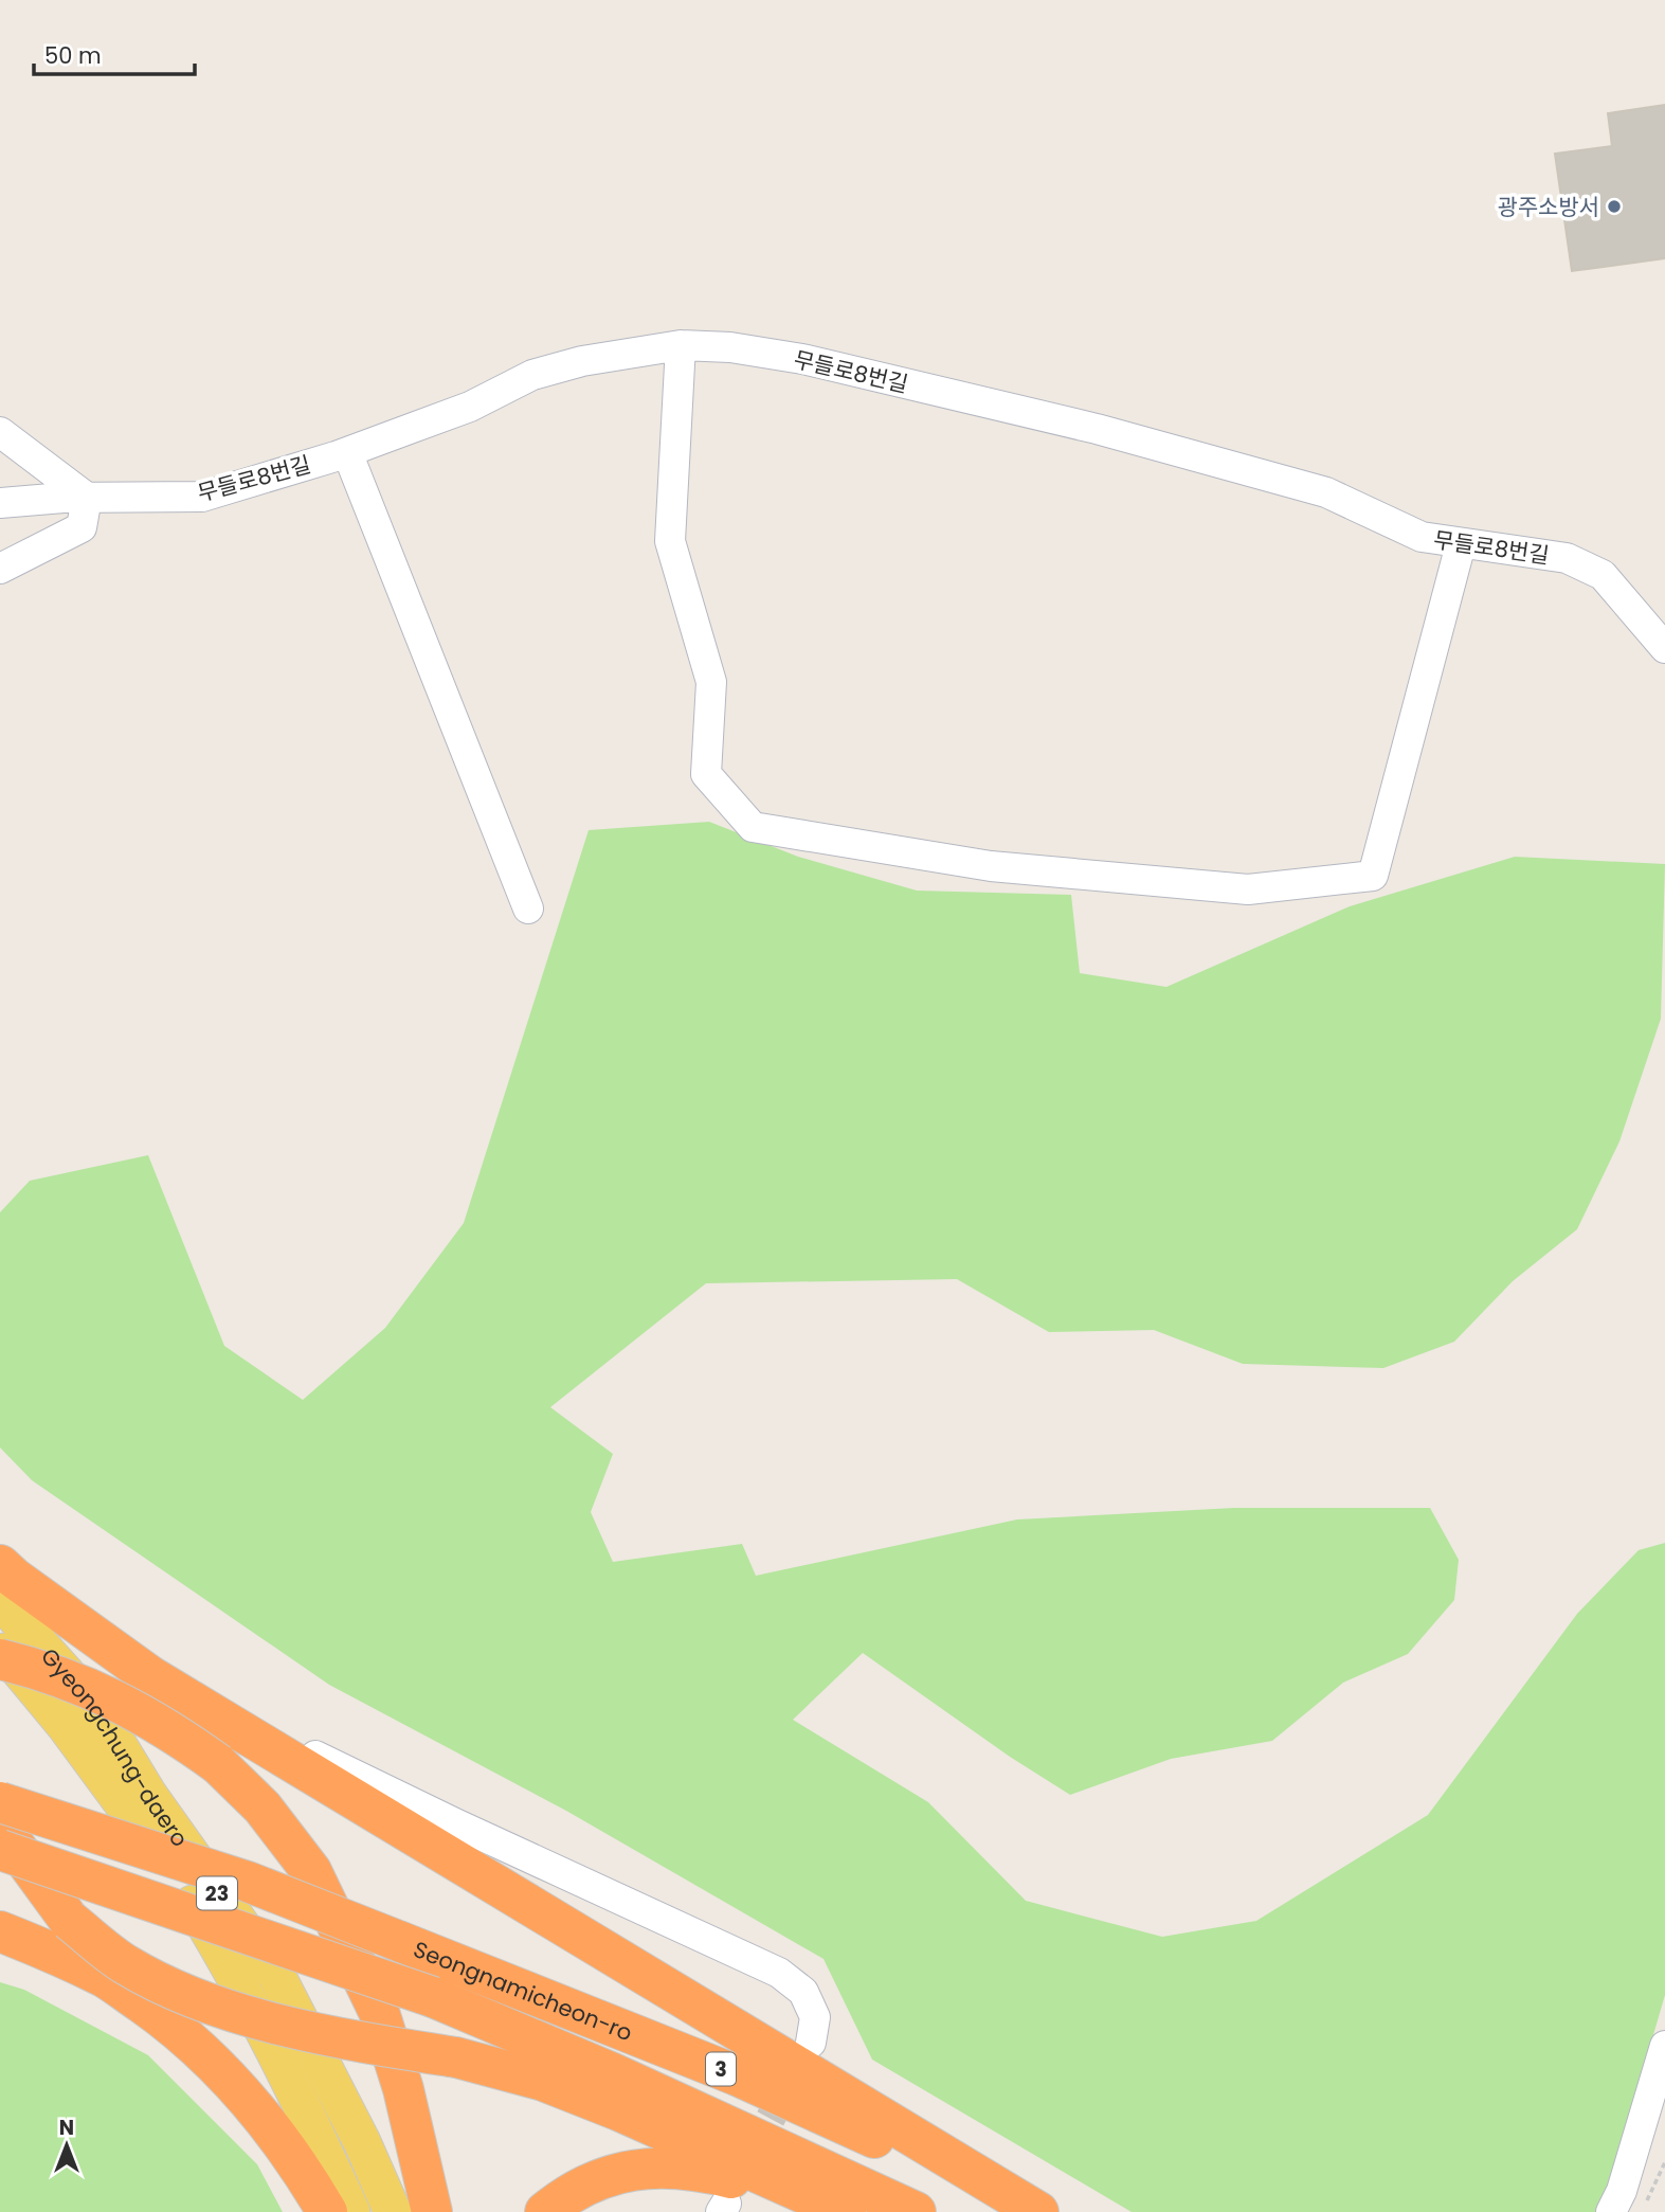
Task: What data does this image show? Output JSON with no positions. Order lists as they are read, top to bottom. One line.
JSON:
{"streets":{"highway":["Seongnamicheon-ro","3"],"main road":["Gyeongchung-daero","23"],"street":["무들로8번길"]},"places":["광주소방서"],"scale_bar":"50 m","north":"top"}
